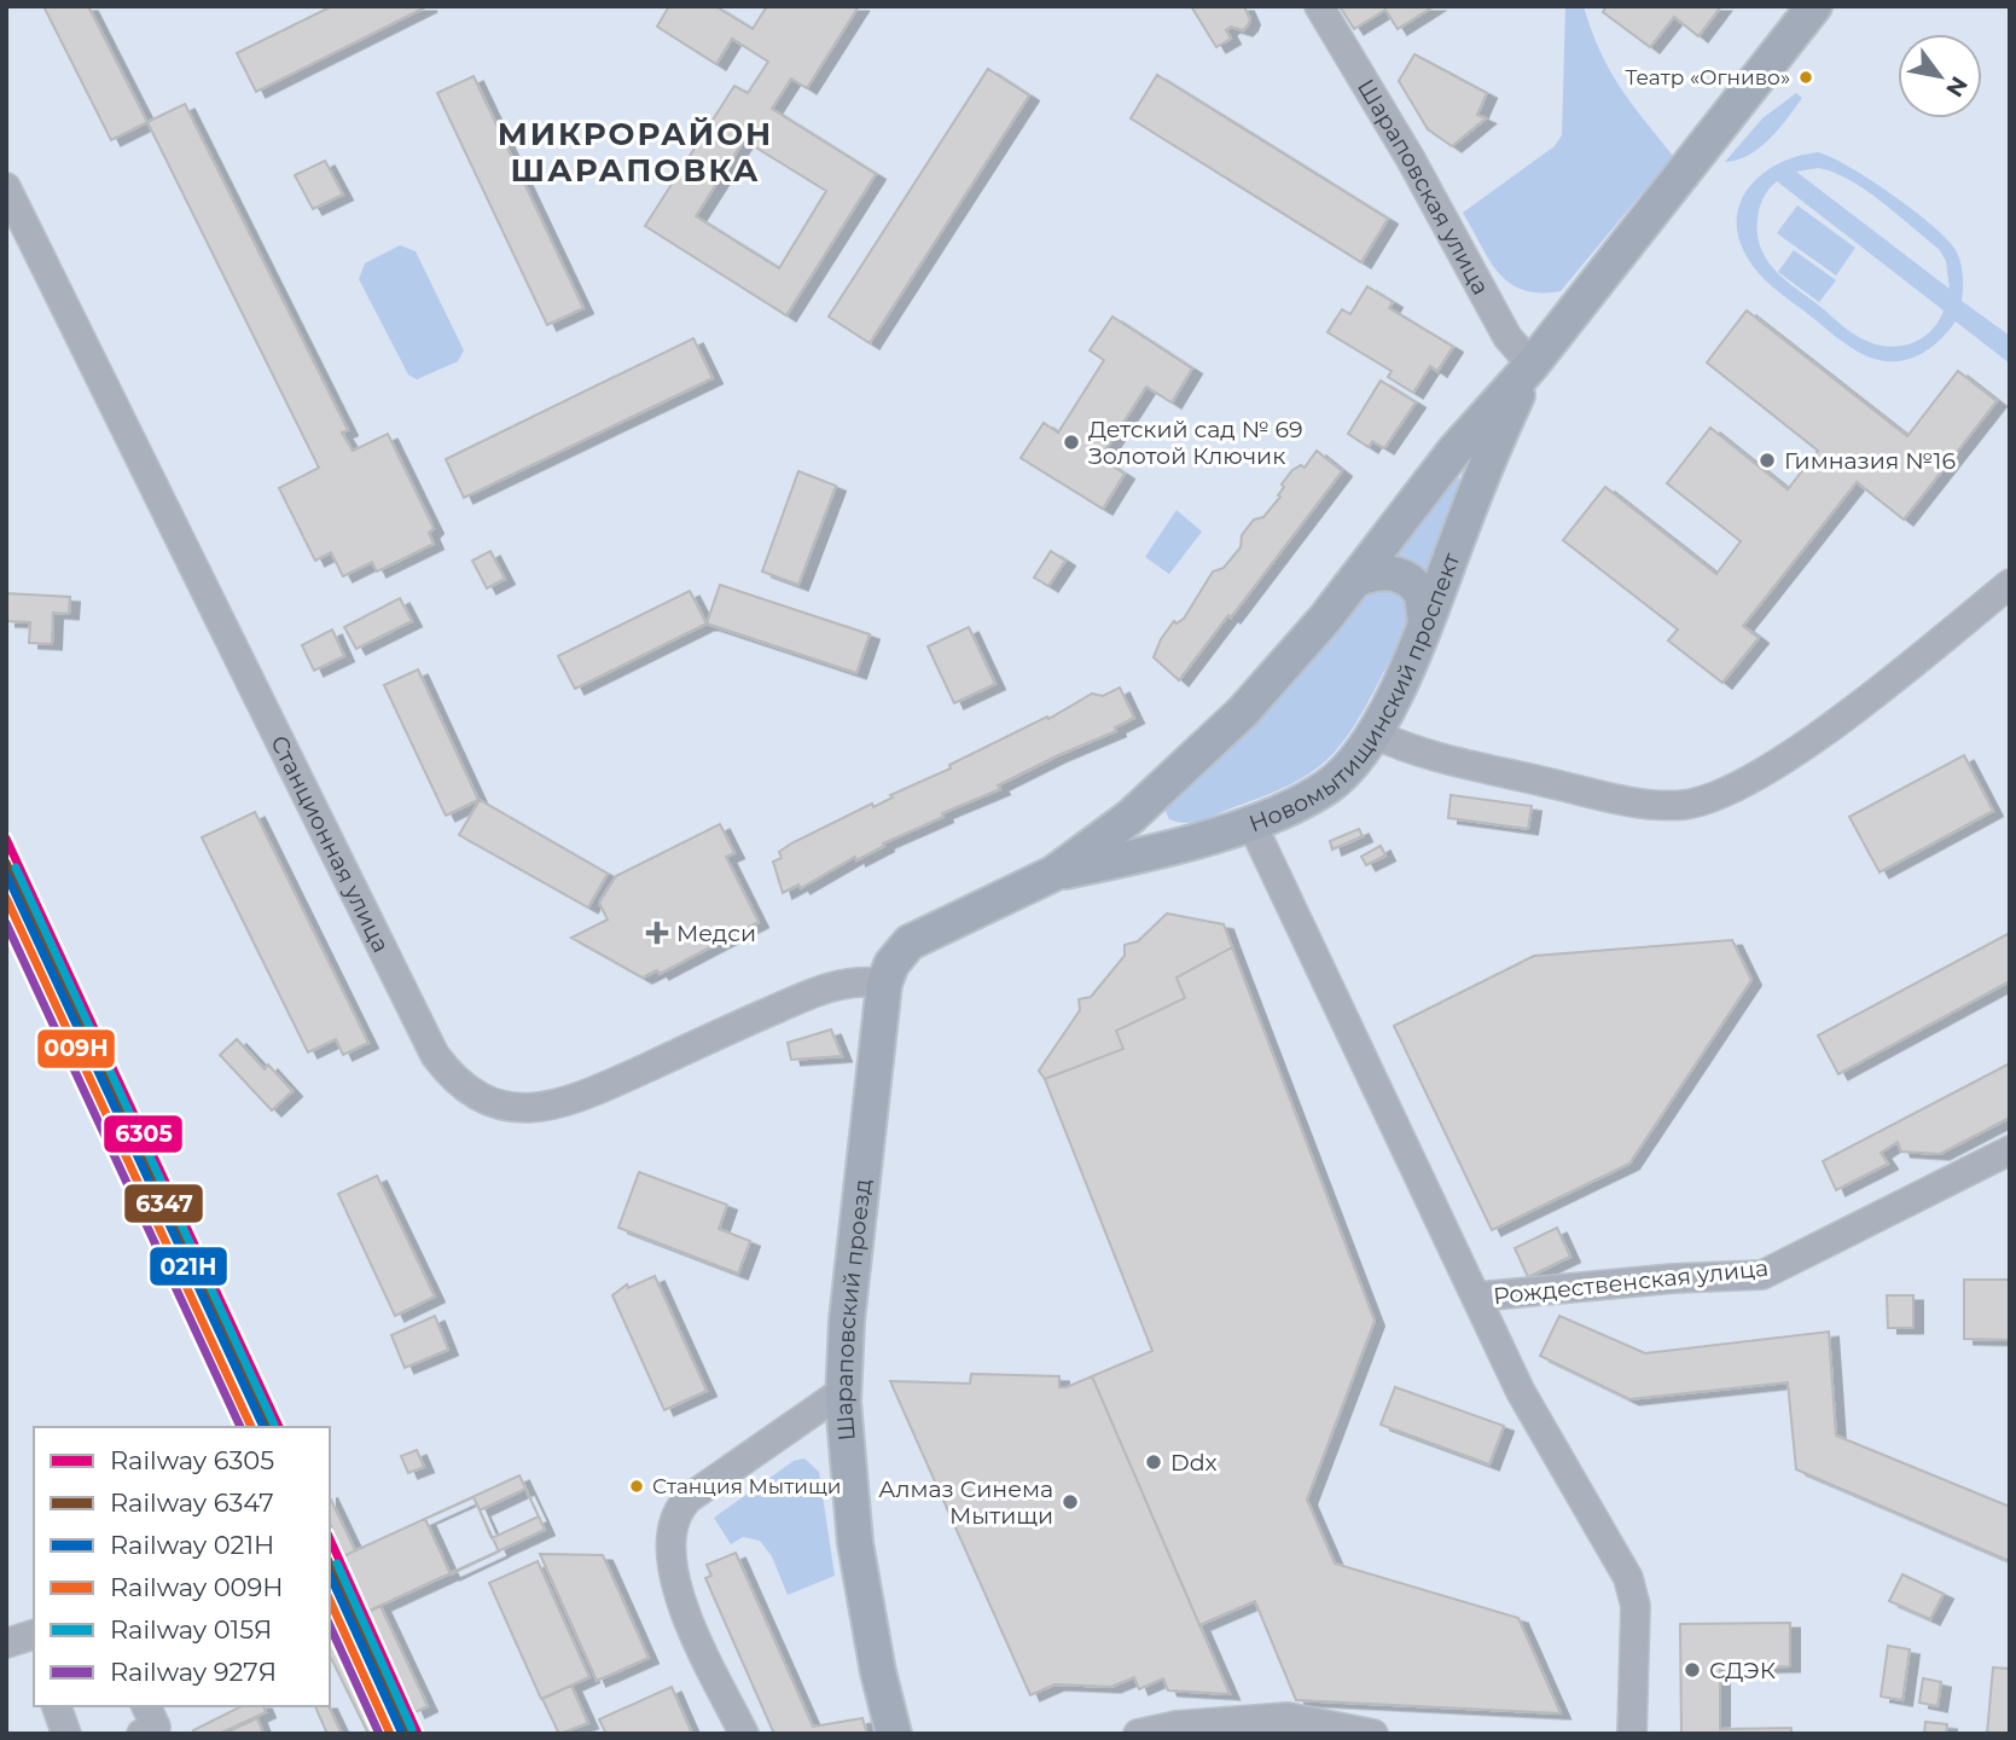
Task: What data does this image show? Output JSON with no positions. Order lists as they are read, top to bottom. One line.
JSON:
{"streets":{"main road":["Новомытищинский проспект","Шараповский проезд"],"street":["Шараповская улица","Станционная улица","Рождественская улица"]},"crossings":[["Шараповская улица","Новомытищинский проспект"],["Новомытищинский проспект","Станционная улица"],["Новомытищинский проспект","Шараповский проезд"],["Станционная улица","Шараповский проезд"]],"districts":["МИКРОРАЙОН ШАРАПОВКА"],"places":{"other":["Театр «Огниво»","Детский сад № 69 Золотой Ключик","Гимназия №16","Ddx","Станция Мытищи","Алмаз Синема Мытищи","СДЭК"],"health":["Медси"]},"lines":["rail line 6305","rail line 6347","rail line 015Я","rail line 021Н","rail line 009Н","rail line 927Я"],"legend":["Railway 6305","Railway 6347","Railway 021Н","Railway 009Н","Railway 015Я","Railway 927Я"],"north":"bottom right"}
